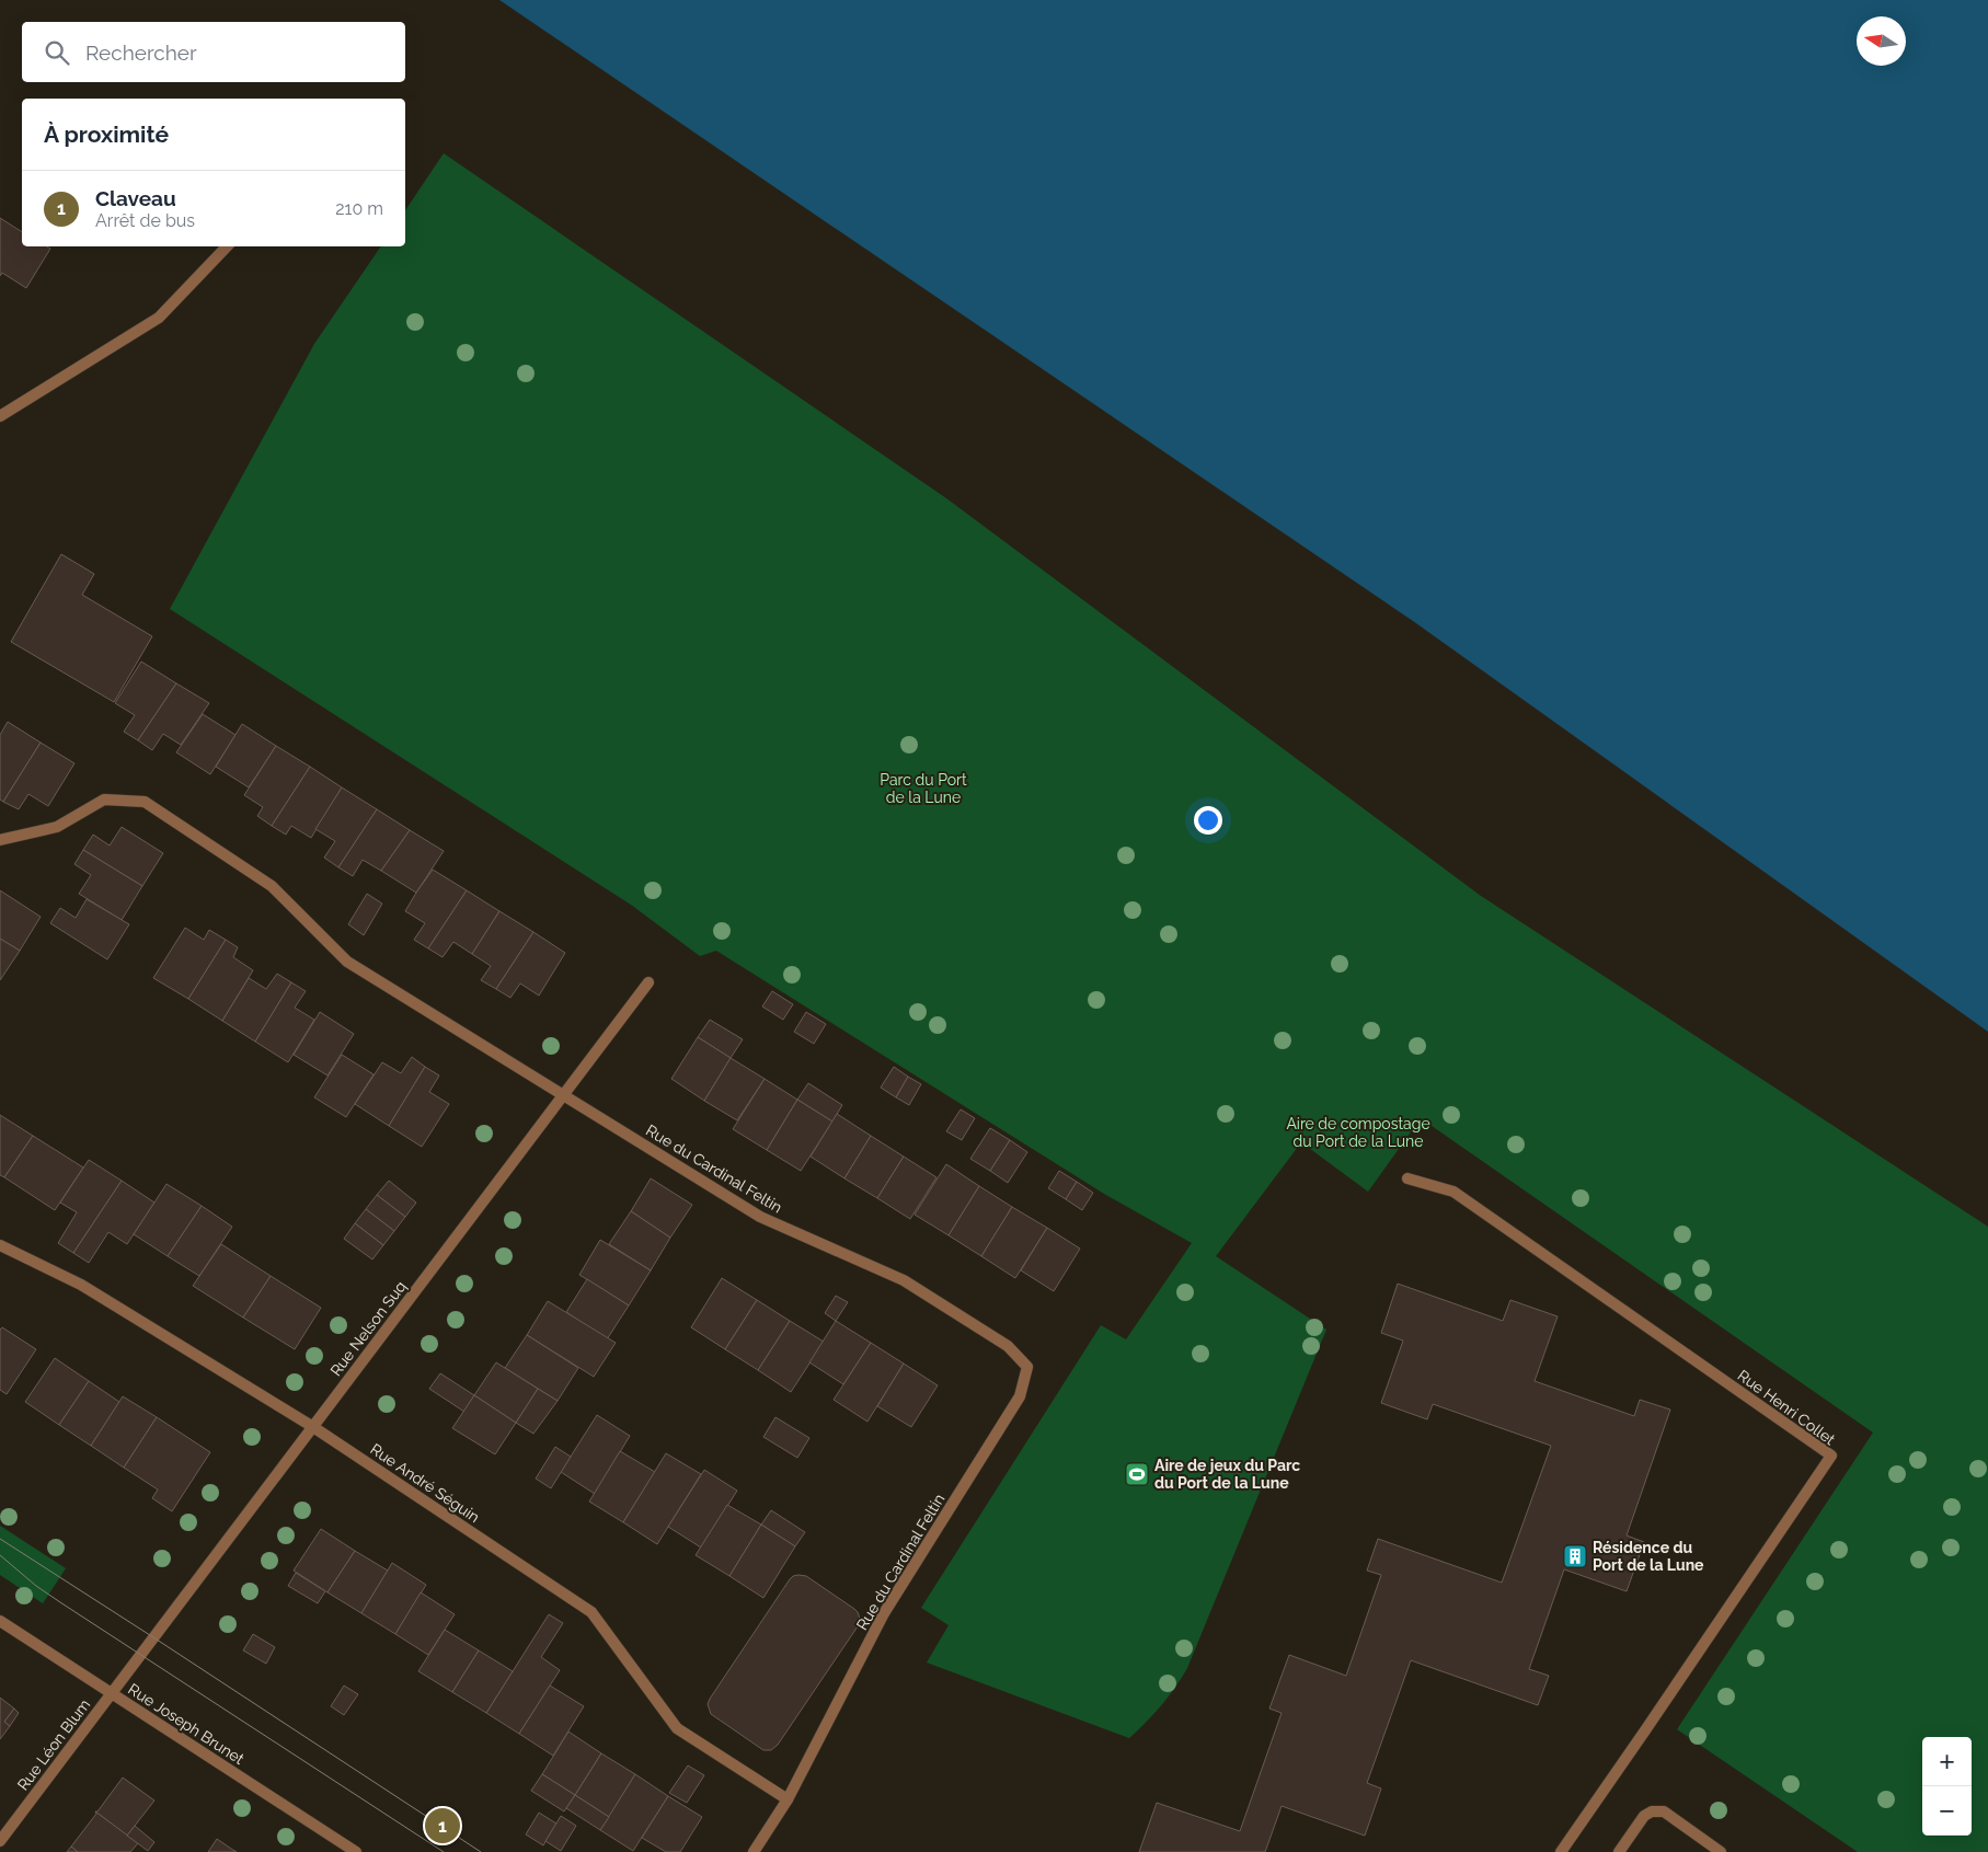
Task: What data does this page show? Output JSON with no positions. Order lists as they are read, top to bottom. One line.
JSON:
{"streets":{"street":["Rue du Cardinal Feltin","Rue Nelson Suq","Rue Henri Collet","Rue André Séguin","Rue Joseph Brunet","Rue Léon Blum"]},"crossings":[["Rue du Cardinal Feltin","Rue Nelson Suq"],["Rue du Cardinal Feltin","Rue André Séguin"],["Rue Nelson Suq","Rue André Séguin"],["Rue Nelson Suq","Rue Joseph Brunet"],["Rue Nelson Suq","Rue Léon Blum"],["Rue Joseph Brunet","Rue Léon Blum"]],"parks":["Parc du Port de la Lune","Aire de compostage du Port de la Lune"],"places":{"sports":["Aire de jeux du Parc du Port de la Lune"],"building":["Résidence du Port de la Lune"]},"north":"left","page":{"search":"Rechercher","heading":"À proximité","list":[{"mark":"1","name":"Claveau","note":"Arrêt de bus","value":"210 m"}],"map_buttons":["+","−"],"pins":"1"}}
